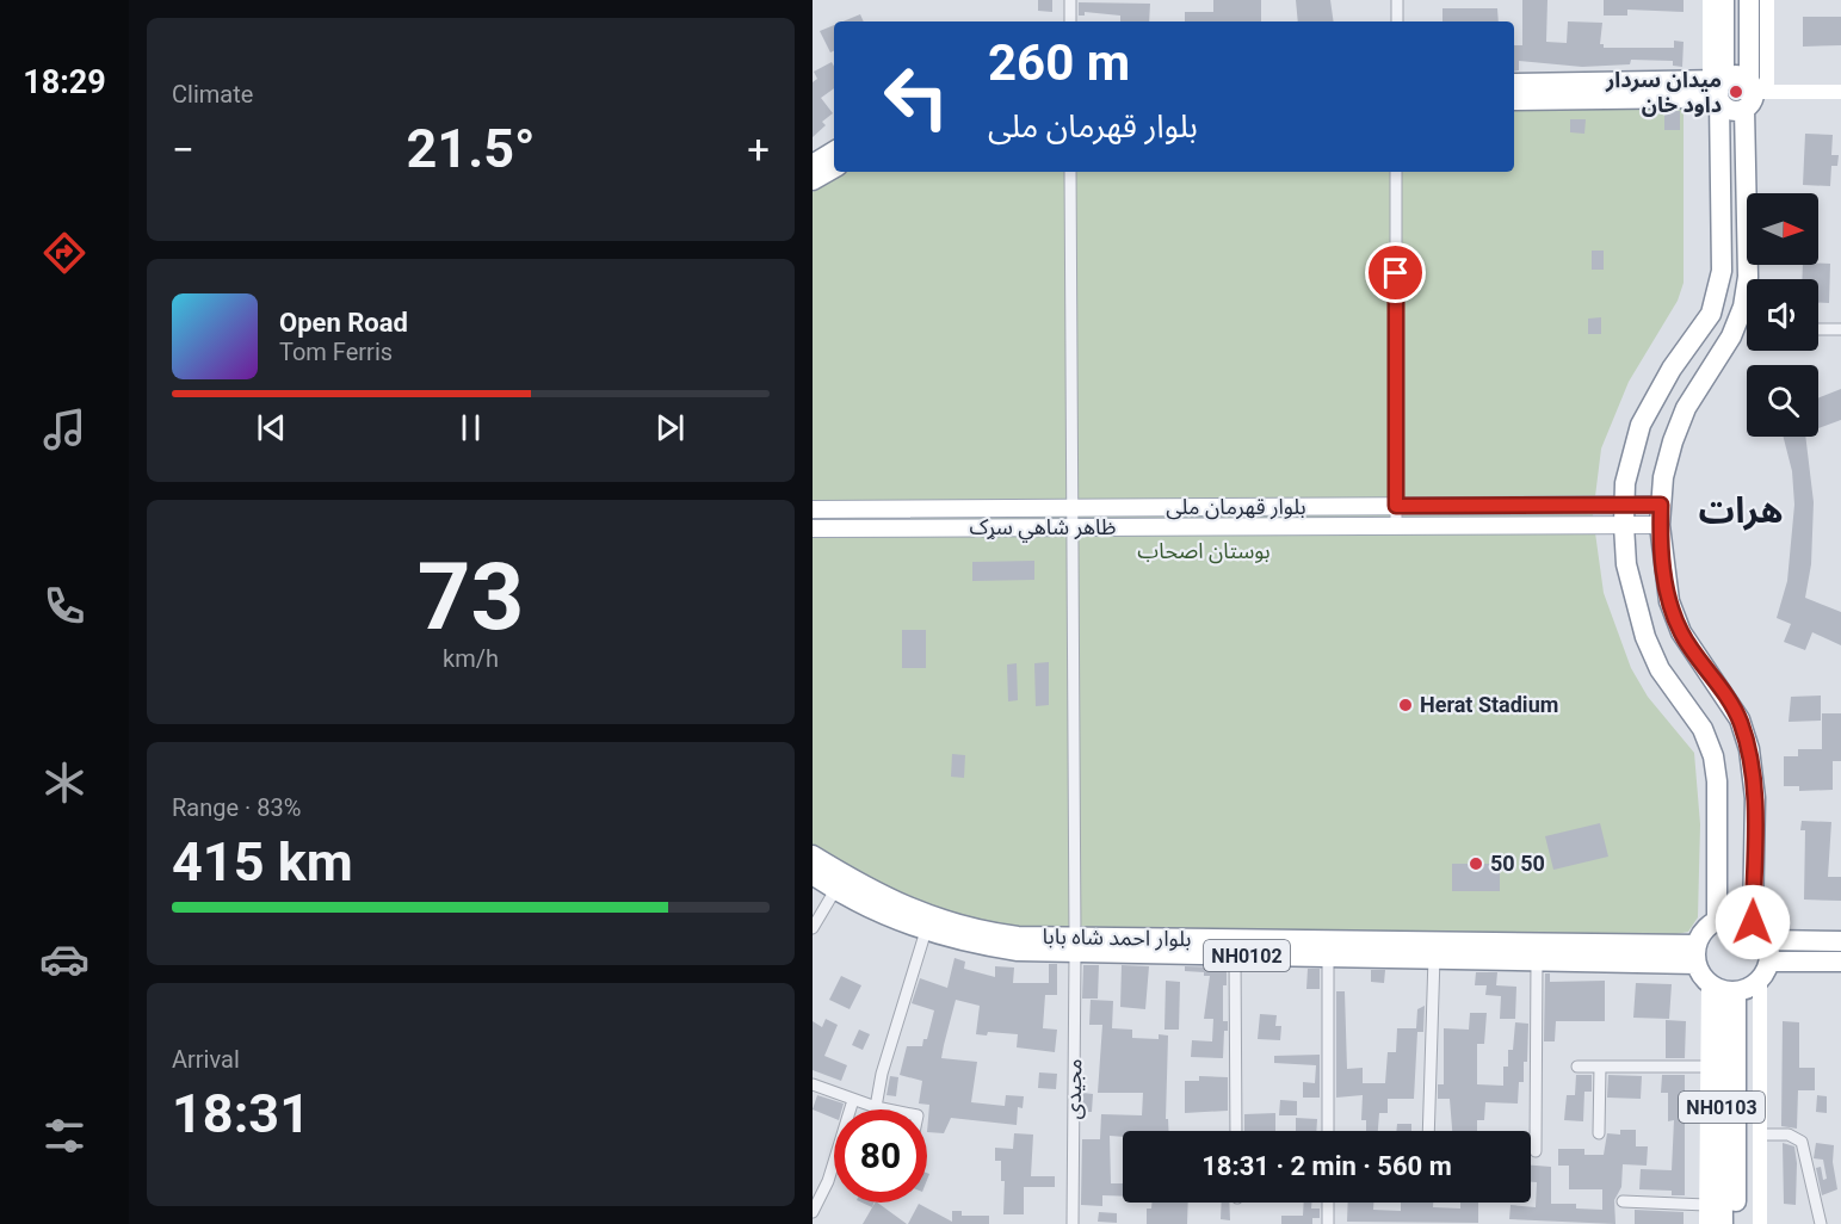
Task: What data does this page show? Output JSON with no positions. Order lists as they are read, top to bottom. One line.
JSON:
{"streets":{"highway":["بلوار احمد شاه بابا","NH0102","NH0103"],"main road":["بلوار قهرمان ملی","ظاهر شاهي سړک"],"street":["مجیدی"]},"crossings":[["بلوار قهرمان ملی","مجیدی"],["ظاهر شاهي سړک","مجیدی"],["بلوار احمد شاه بابا","مجیدی"],["بلوار احمد شاه بابا","NH0103"]],"districts":["هرات"],"parks":["بوستان اصحاب"],"places":["میدان سردار داود خان","Herat Stadium","50 50"],"north":"right","page":{"tabs":"18:29","tile":["Climate",["73","km/h"],["Range · 83%","415 km"],["Arrival","18:31"]],"turn":["260 m","بلوار قهرمان ملی"],"heat":["−","21.5°","+"],"song":["Open Road","Tom Ferris"],"limit":"80","trip":"18:31 · 2 min · 560 m"}}
